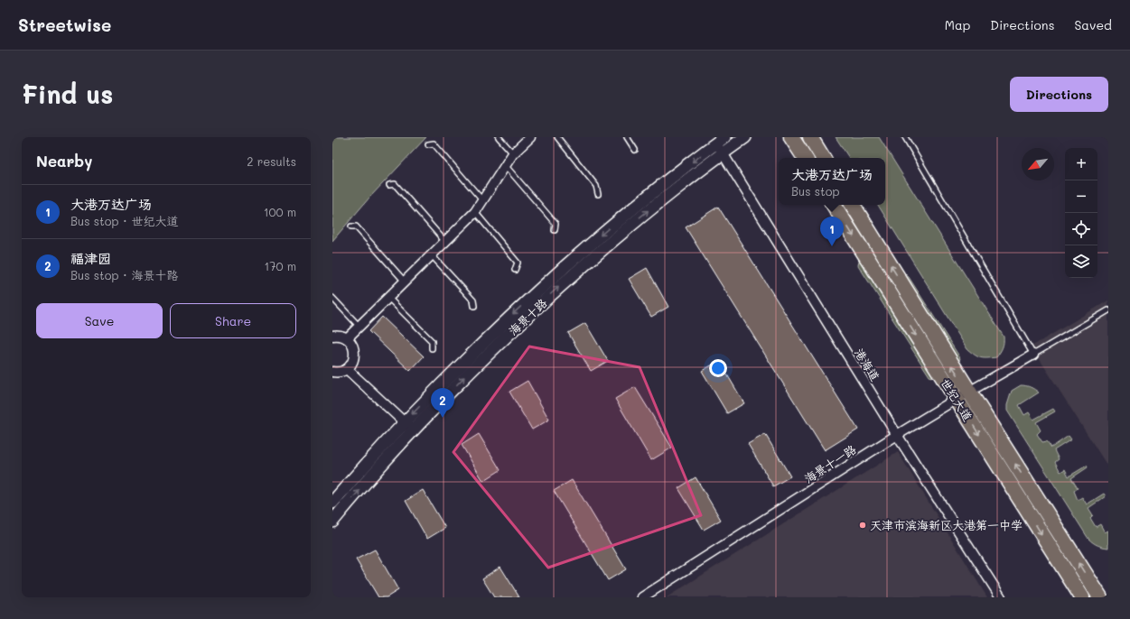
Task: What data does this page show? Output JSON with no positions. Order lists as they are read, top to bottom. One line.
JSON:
{"streets":{"main road":["世纪大道"],"street":["海景十路","港海道","海景十一路"]},"crossings":[["海景十路","港海道"],["港海道","海景十一路"],["世纪大道","海景十一路"]],"places":["天津市滨海新区大港第一中学"],"north":"bottom left","page":{"header":"Streetwise","nav":["Map","Directions","Saved"],"buttons":["Directions",["Save","Share"]],"title":"Find us","heading":["Nearby","2 results"],"map_buttons":["+","−"],"popup":["大港万达广场","Bus stop"],"list":[{"mark":"1","name":"大港万达广场","note":"Bus stop · 世纪大道","value":"100 m"},{"mark":"2","name":"福津园","note":"Bus stop · 海景十路","value":"170 m"}],"pins":["1","2"]}}
